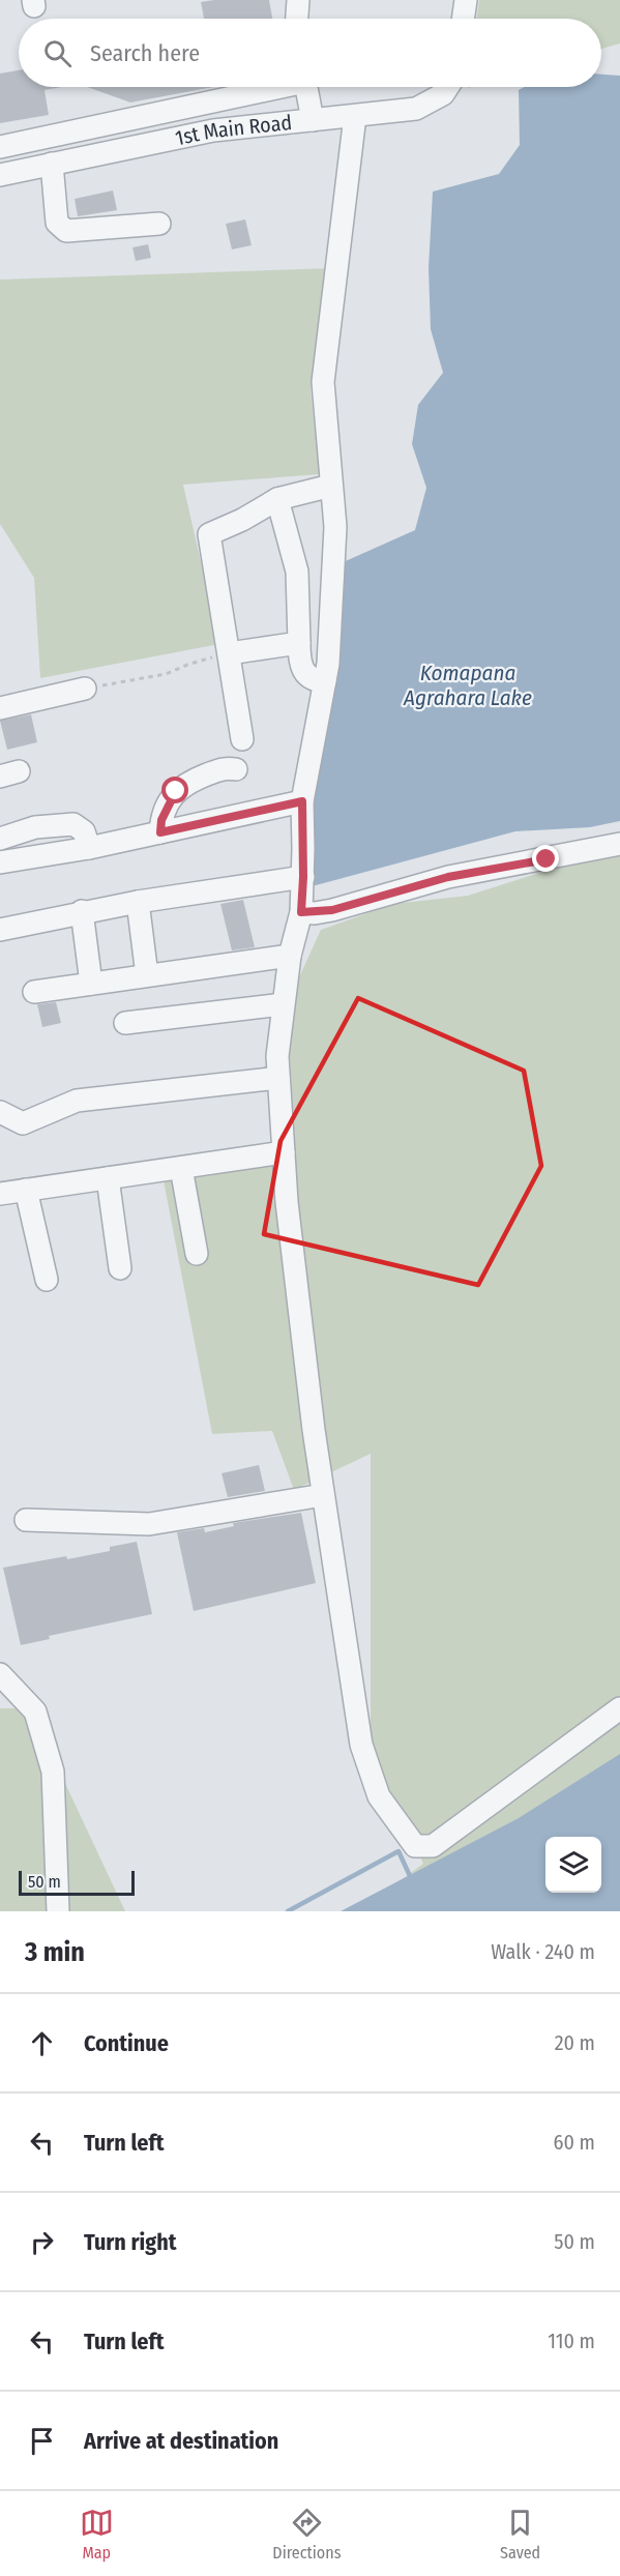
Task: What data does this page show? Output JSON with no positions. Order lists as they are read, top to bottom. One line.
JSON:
{"streets":{"street":["1st Main Road"]},"water":["Komapana Agrahara Lake"],"scale_bar":"50 m","page":{"search":"Search here","scale":"50 m","heading":["3 min","Walk · 240 m"],"list":[["Continue","20 m"],["Turn left","60 m"],["Turn right","50 m"],["Turn left","110 m"],"Arrive at destination"],"nav":["Map","Directions","Saved"]}}
